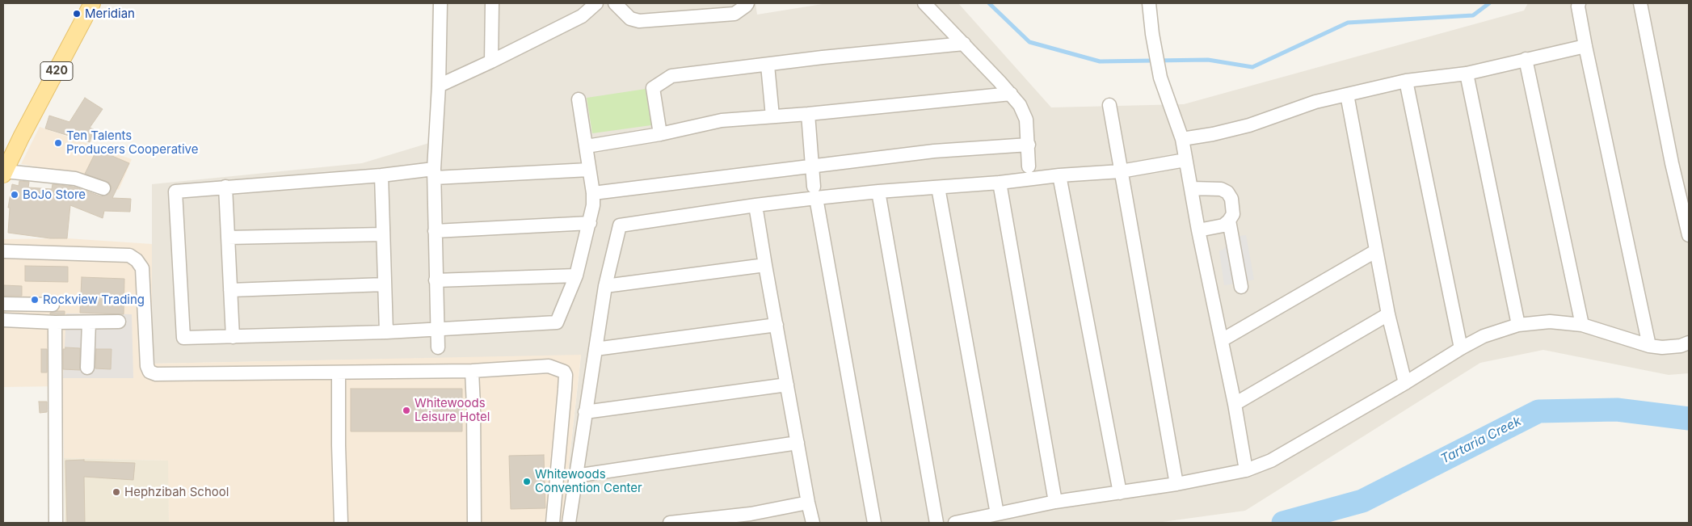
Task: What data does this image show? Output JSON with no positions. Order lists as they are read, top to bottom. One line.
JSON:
{"streets":{"main road":["420"]},"water":["Tartaria Creek"],"places":["Meridian","Ten Talents Producers Cooperative","BoJo Store","Rockview Trading","Whitewoods Leisure Hotel","Whitewoods Convention Center","Hephzibah School"]}
